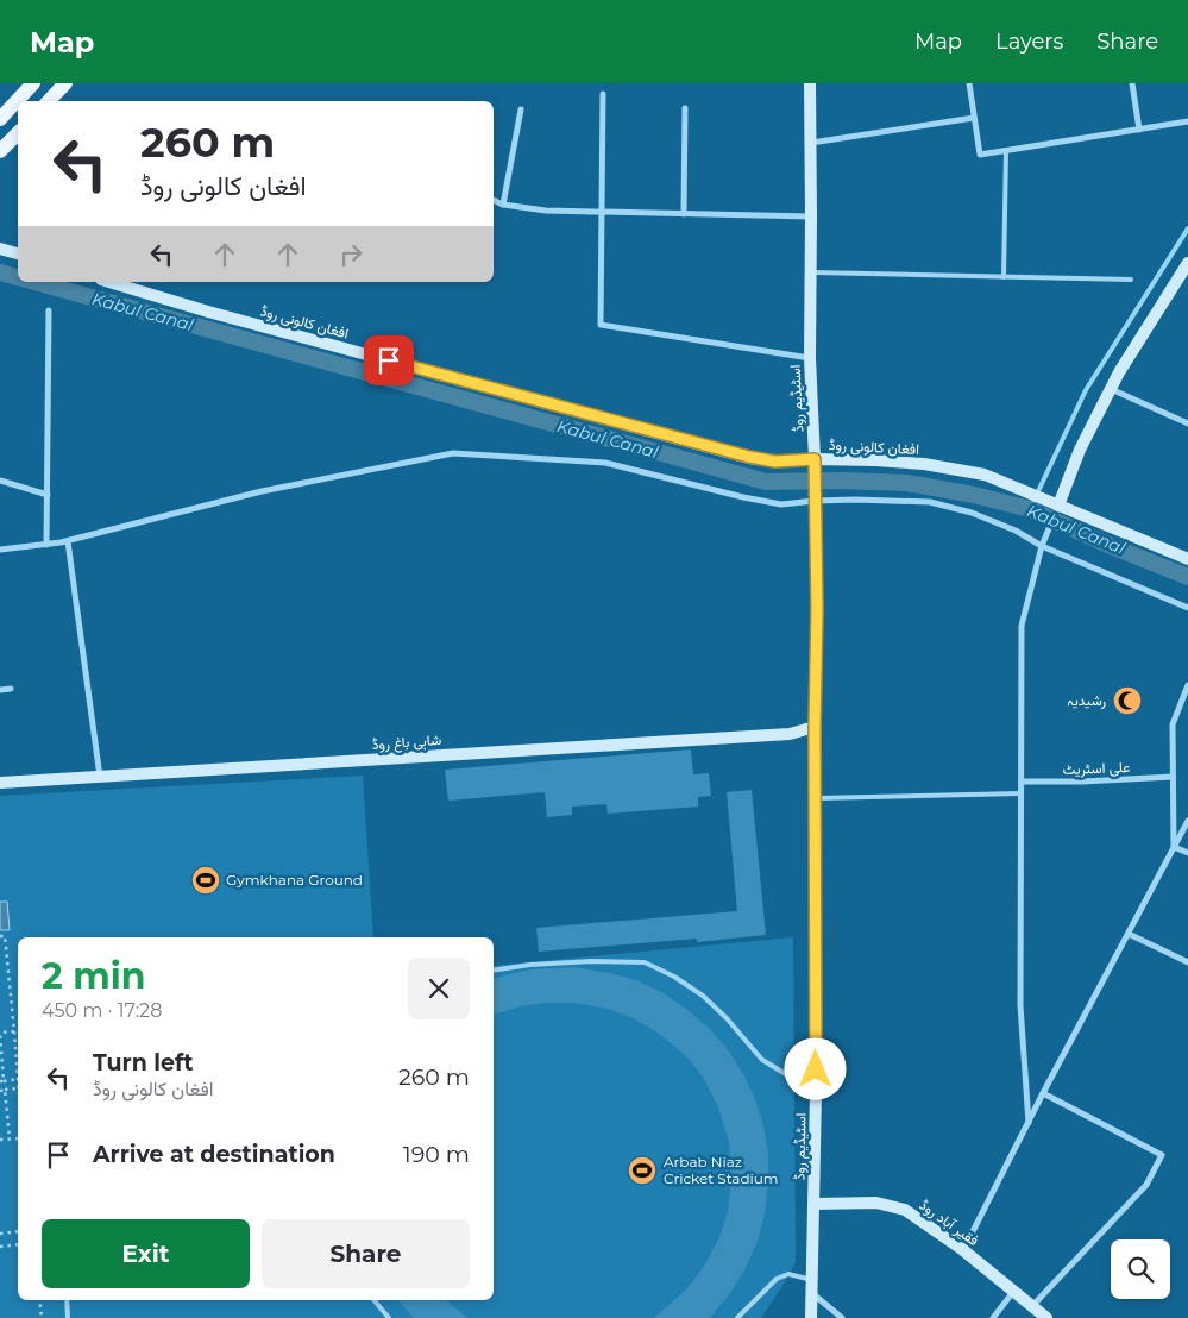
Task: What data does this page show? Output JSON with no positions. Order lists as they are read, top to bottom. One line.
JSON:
{"streets":{"main road":["افغان کالونی روڈ","اسٹیڈیم روڈ","شاہی باغ روڈ","فقیر آباد روڈ"],"street":["علی اسٹریٹ"]},"crossings":[["افغان کالونی روڈ","اسٹیڈیم روڈ"],["اسٹیڈیم روڈ","شاہی باغ روڈ"],["اسٹیڈیم روڈ","فقیر آباد روڈ"]],"water":["Kabul Canal"],"places":{"mosque":["رشیدیہ"],"sports":["Gymkhana Ground","Arbab Niaz Cricket Stadium"]},"page":{"header":"Map","nav":["Map","Layers","Share"],"turn":["260 m","افغان کالونی روڈ"],"heading":["2 min","450 m · 17:28"],"list":[{"name":"Turn left","note":"افغان کالونی روڈ","value":"260 m"},{"name":"Arrive at destination","value":"190 m"}],"buttons":["Exit","Share"]}}
